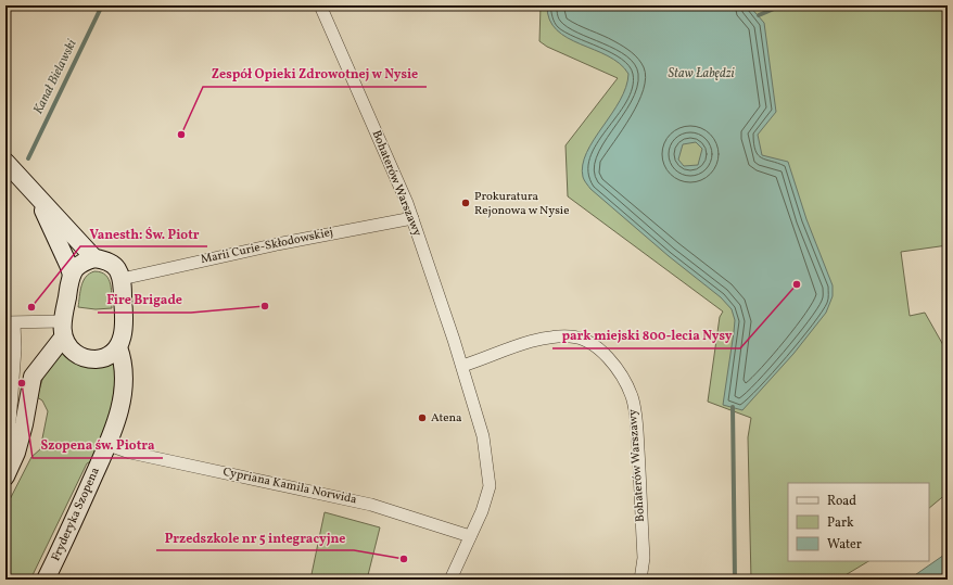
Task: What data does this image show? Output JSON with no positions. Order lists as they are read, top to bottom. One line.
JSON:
{"streets":{"street":["Bohaterów Warszawy","Marii Curie-Skłodowskiej","Cypriana Kamila Norwida","Fryderyka Szopena"]},"crossings":[["Bohaterów Warszawy","Marii Curie-Skłodowskiej"],["Bohaterów Warszawy","Cypriana Kamila Norwida"],["Marii Curie-Skłodowskiej","Fryderyka Szopena"],["Cypriana Kamila Norwida","Fryderyka Szopena"]],"water":["Staw Łabędzi","Kanał Bielawski"],"places":["Zespół Opieki Zdrowotnej w Nysie","Prokuratura Rejonowa w Nysie","park miejski 800-lecia Nysy","Fire Brigade","Vanesth: Św. Piotr","Szopena św. Piotra","Atena","Przedszkole nr 5 integracyjne"],"legend":["Road","Park","Water"]}
